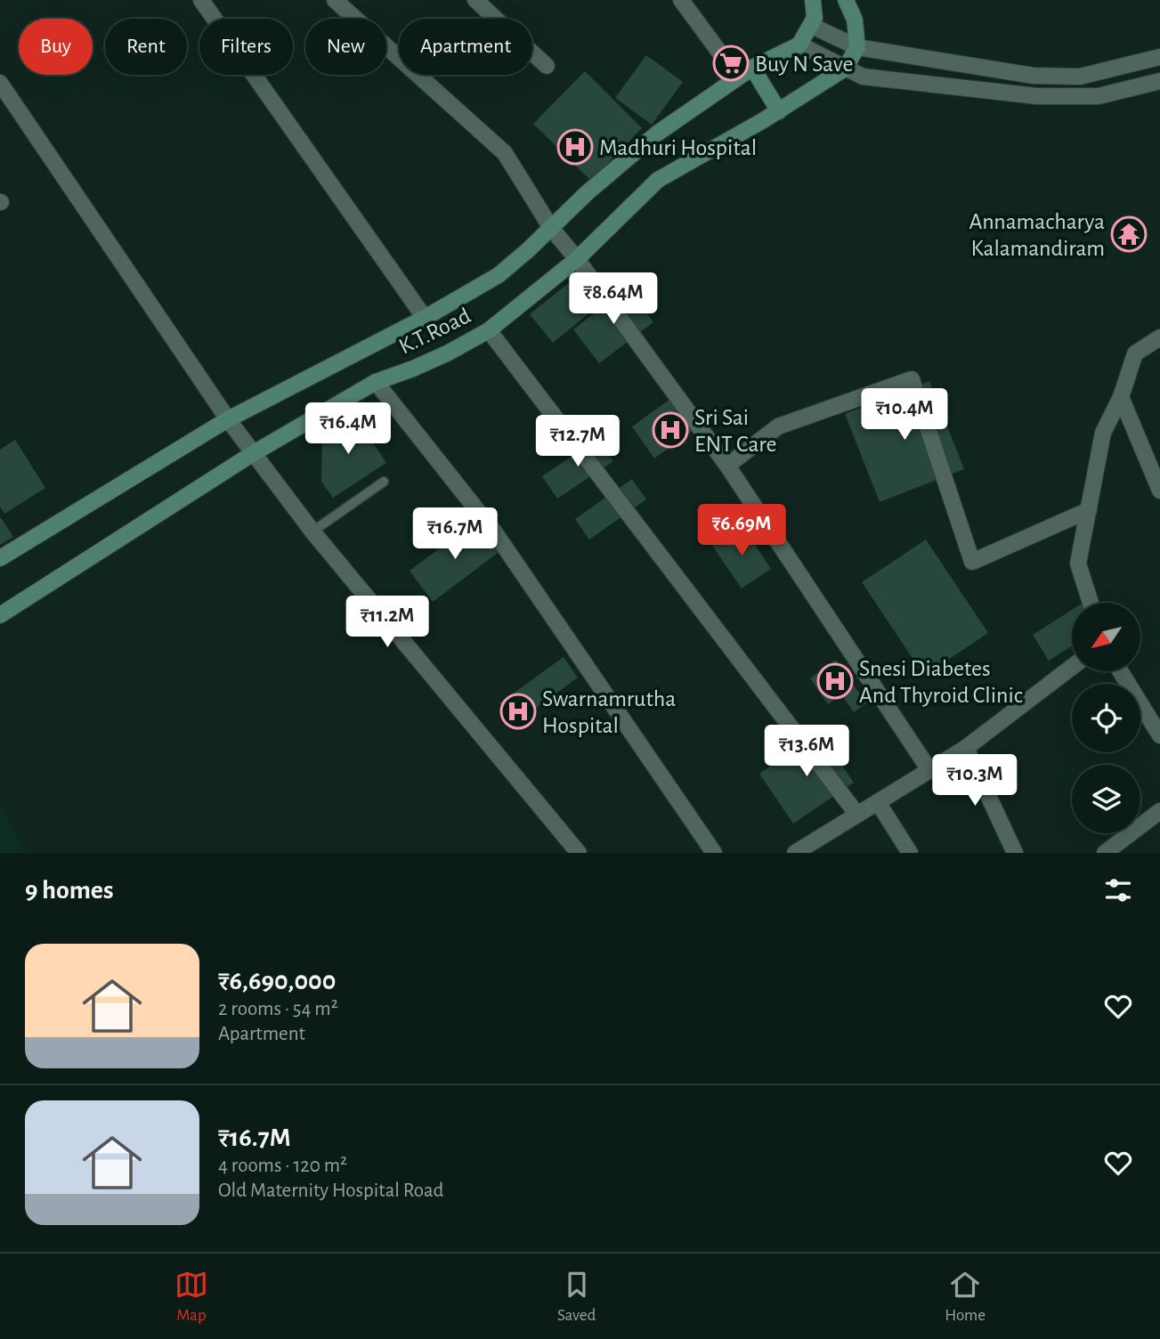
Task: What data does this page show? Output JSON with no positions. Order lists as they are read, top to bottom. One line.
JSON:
{"streets":{"main road":["K.T.Road"]},"places":{"supermarket":["Buy N Save"],"hospital":["Madhuri Hospital","Sri Sai ENT Care","Snesi Diabetes And Thyroid Clinic","Swarnamrutha Hospital"],"temple":["Annamacharya Kalamandiram"]},"north":"bottom left","page":{"chip":["Buy","Rent","Filters","New","Apartment"],"price":["₹8.64M","₹10.4M","₹16.4M","₹12.7M","₹6.69M","₹16.7M","₹11.2M","₹13.6M","₹10.3M"],"heading":"9 homes","list":[{"name":"₹6,690,000","note":"2 rooms · 54 m² · Apartment"},{"name":"₹16.7M","note":"4 rooms · 120 m² · Old Maternity Hospital Road"}],"tabs":["Map","Saved","Home"]}}
